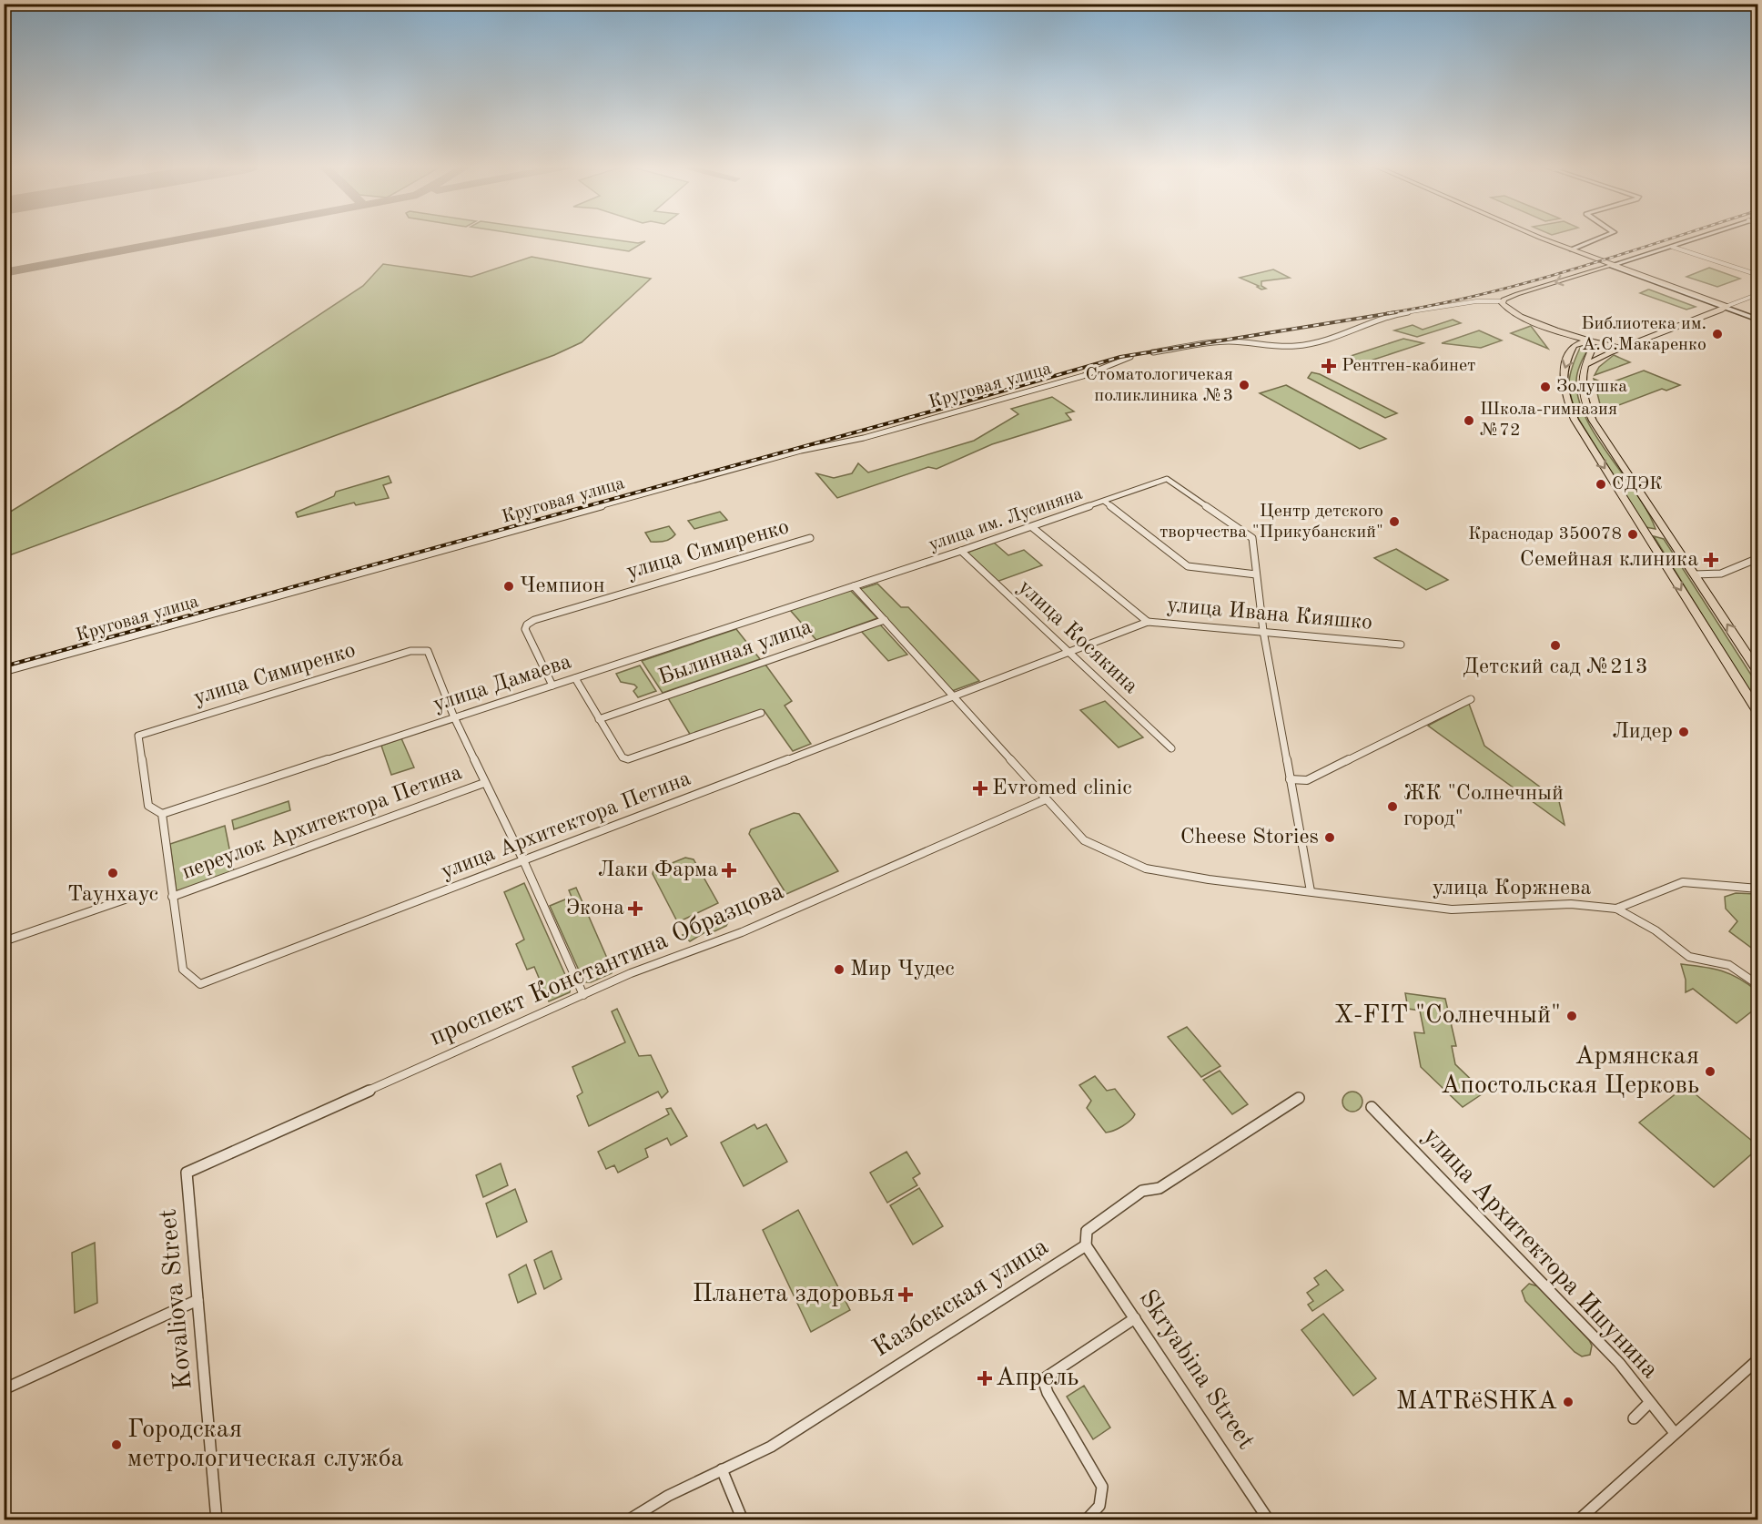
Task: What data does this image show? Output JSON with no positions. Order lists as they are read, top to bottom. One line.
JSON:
{"streets":{"street":["Круговая улица","улица им. Лусиняна","улица Симиренко","улица Ивана Кияшко","улица Косякина","Былинная улица","улица Дамаева","переулок Архитектора Петина","улица Архитектора Петина","улица Коржнева","проспект Константина Образцова","улица Архитектора Ишунина","Казбекская улица","Kovaliova Street","Skryabina Street"]},"crossings":[["улица им. Лусиняна","улица Косякина"],["улица им. Лусиняна","улица Дамаева"],["улица им. Лусиняна","улица Коржнева"],["улица Симиренко","улица Дамаева"],["улица Ивана Кияшко","улица Косякина"],["улица Ивана Кияшко","улица Архитектора Петина"],["улица Ивана Кияшко","улица Коржнева"],["Былинная улица","улица Коржнева"],["улица Дамаева","улица Коржнева"],["переулок Архитектора Петина","улица Архитектора Петина"],["улица Архитектора Петина","улица Коржнева"],["улица Коржнева","проспект Константина Образцова"],["проспект Константина Образцова","Kovaliova Street"],["Казбекская улица","Skryabina Street"]],"places":{"other":["Библиотека им. А.С.Макаренко","Стоматологичекая поликлиника №3","Золушка","Школа-гимназия №72","СДЭК","Центр детского творчества \"Прикубанский\"","Краснодар 350078","Чемпион","Детский сад №213","Лидер","ЖК \"Солнечный город\"","Cheese Stories","Таунхаус","Мир Чудес","X-FIT \"Солнечный\"","Армянская Апостольская Церковь","MATRёSHKA","Городская метрологическая служба"],"health":["Рентген-кабинет","Семейная клиника","Evromed clinic","Лаки Фарма","Экона","Планета здоровья","Апрель"]}}
